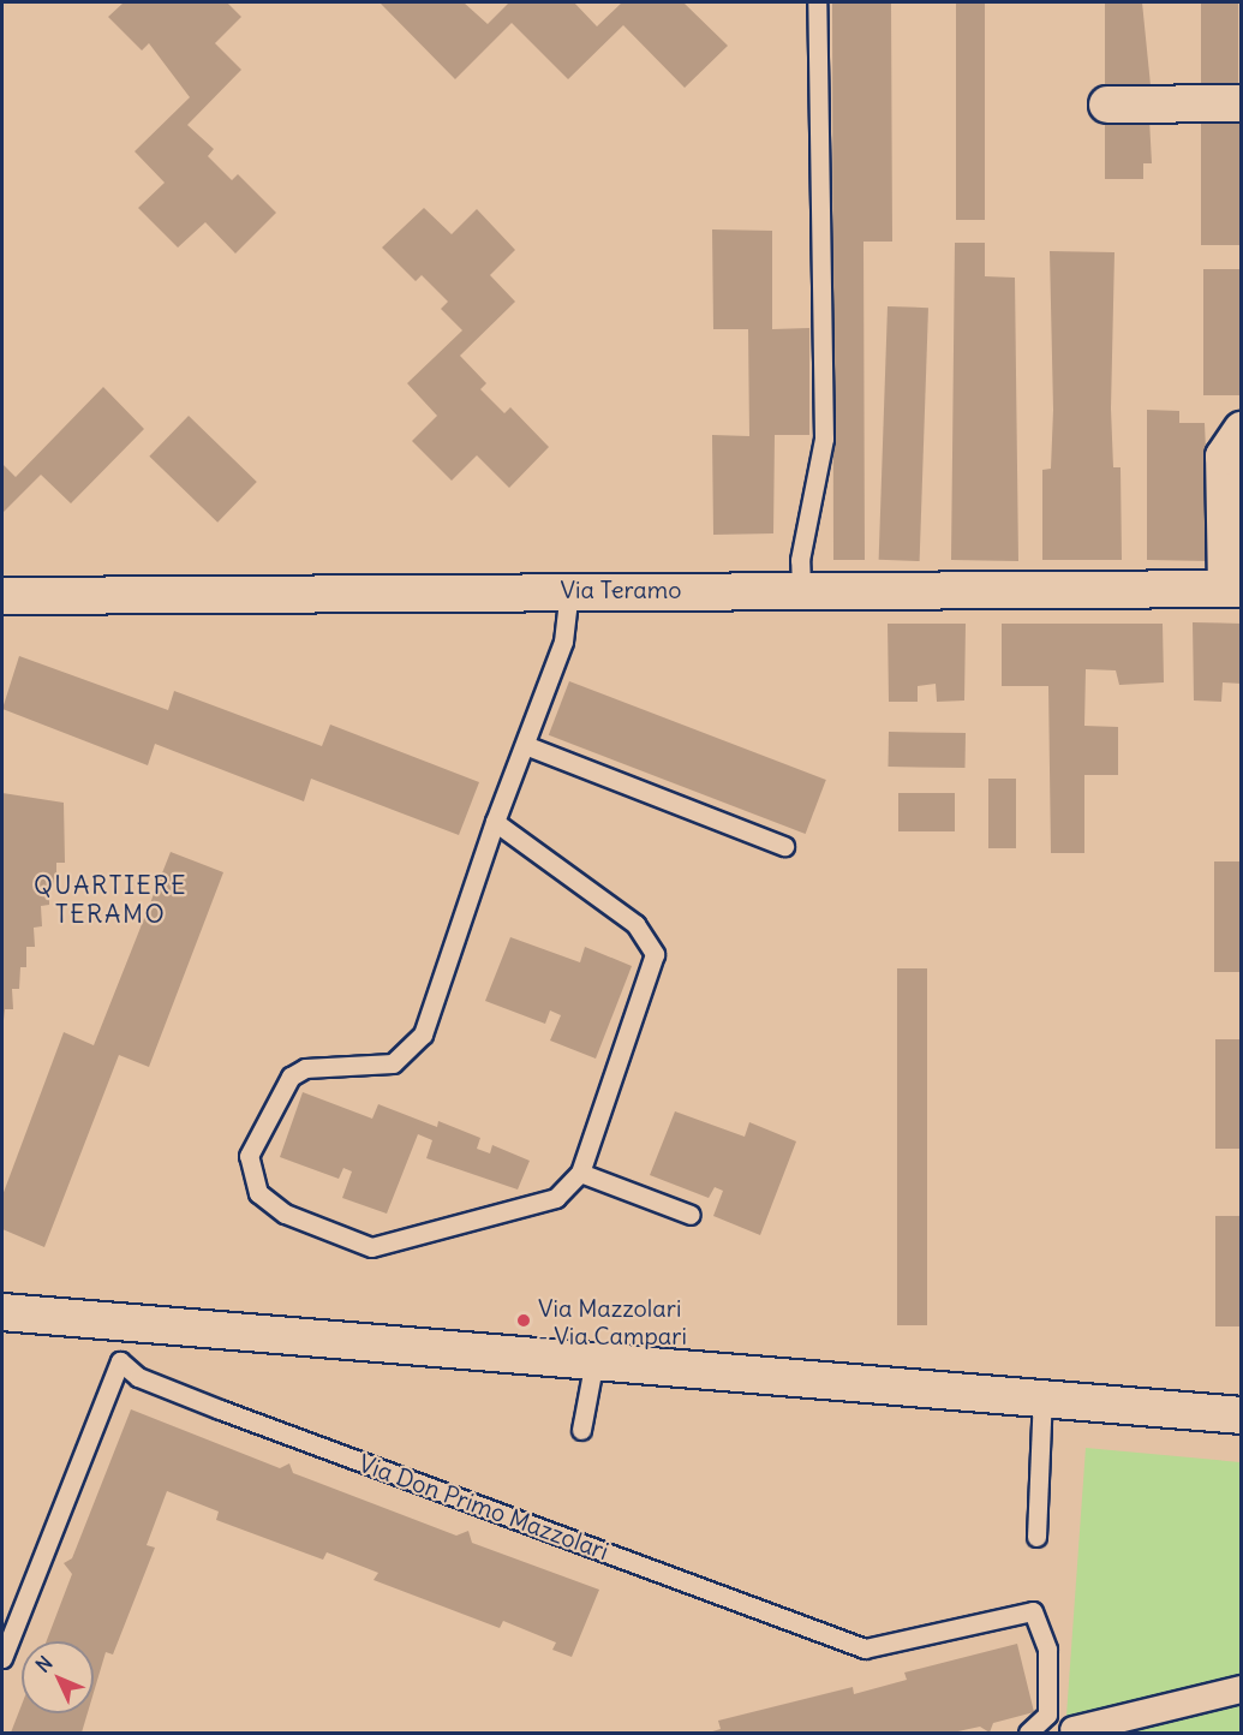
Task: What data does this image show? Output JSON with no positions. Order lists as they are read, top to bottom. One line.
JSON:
{"streets":{"street":["Via Teramo"],"lane":["Via Don Primo Mazzolari"]},"districts":["QUARTIERE TERAMO"],"places":["Via Mazzolari - Via Campari"],"north":"top left"}
